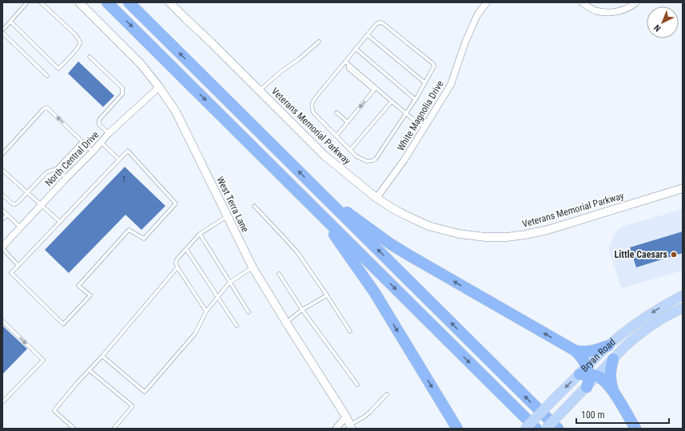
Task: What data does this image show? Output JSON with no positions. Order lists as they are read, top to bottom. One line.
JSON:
{"streets":{"main road":["Bryan Road"],"street":["White Magnolia Drive","Veterans Memorial Parkway","North Central Drive","West Terra Lane"]},"crossings":[["White Magnolia Drive","Veterans Memorial Parkway"],["North Central Drive","West Terra Lane"]],"places":["Little Caesars"],"house_numbers":["1"],"scale_bar":"100 m","north":"bottom left"}
